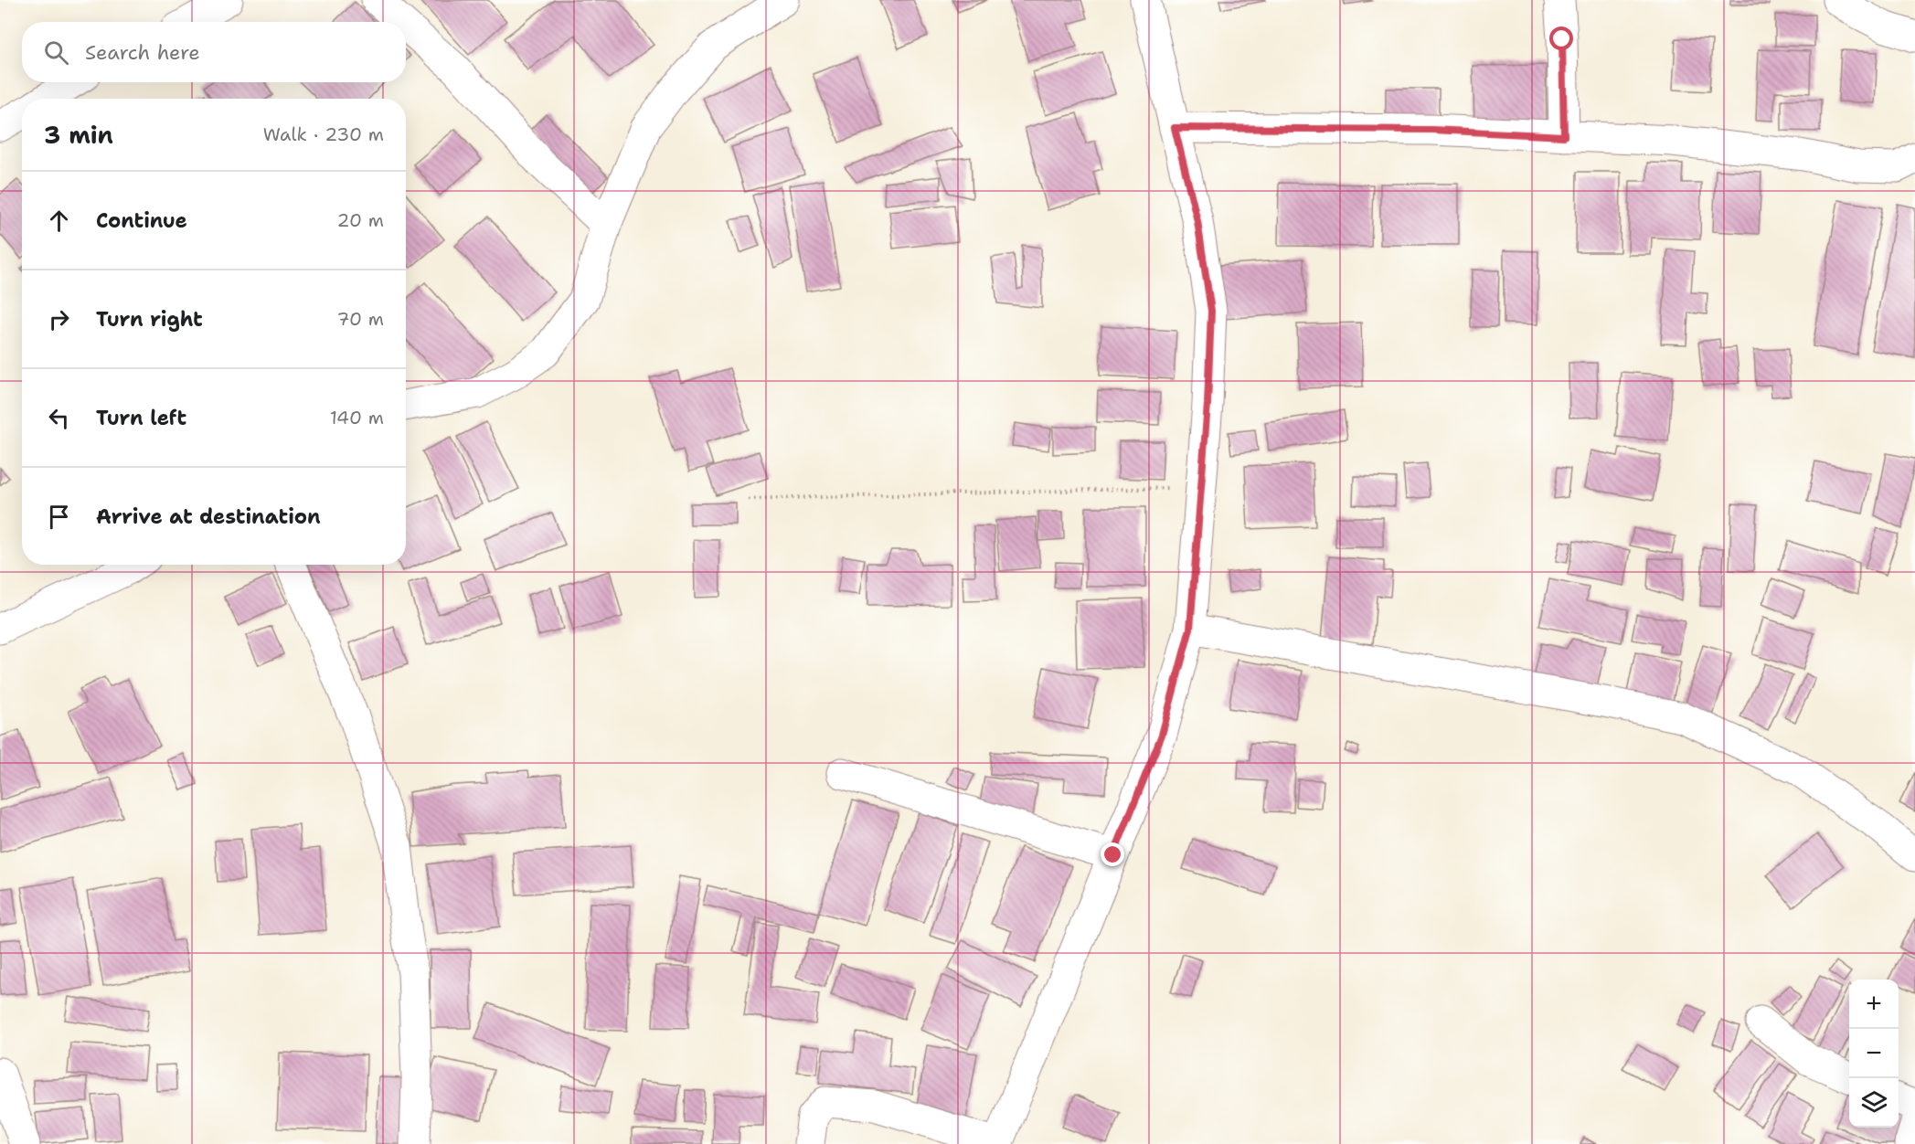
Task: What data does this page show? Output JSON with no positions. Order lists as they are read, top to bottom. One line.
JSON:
{"page":{"search":"Search here","heading":["3 min","Walk · 230 m"],"list":[["Continue","20 m"],["Turn right","70 m"],["Turn left","140 m"],"Arrive at destination"],"map_buttons":["+","−"]}}
